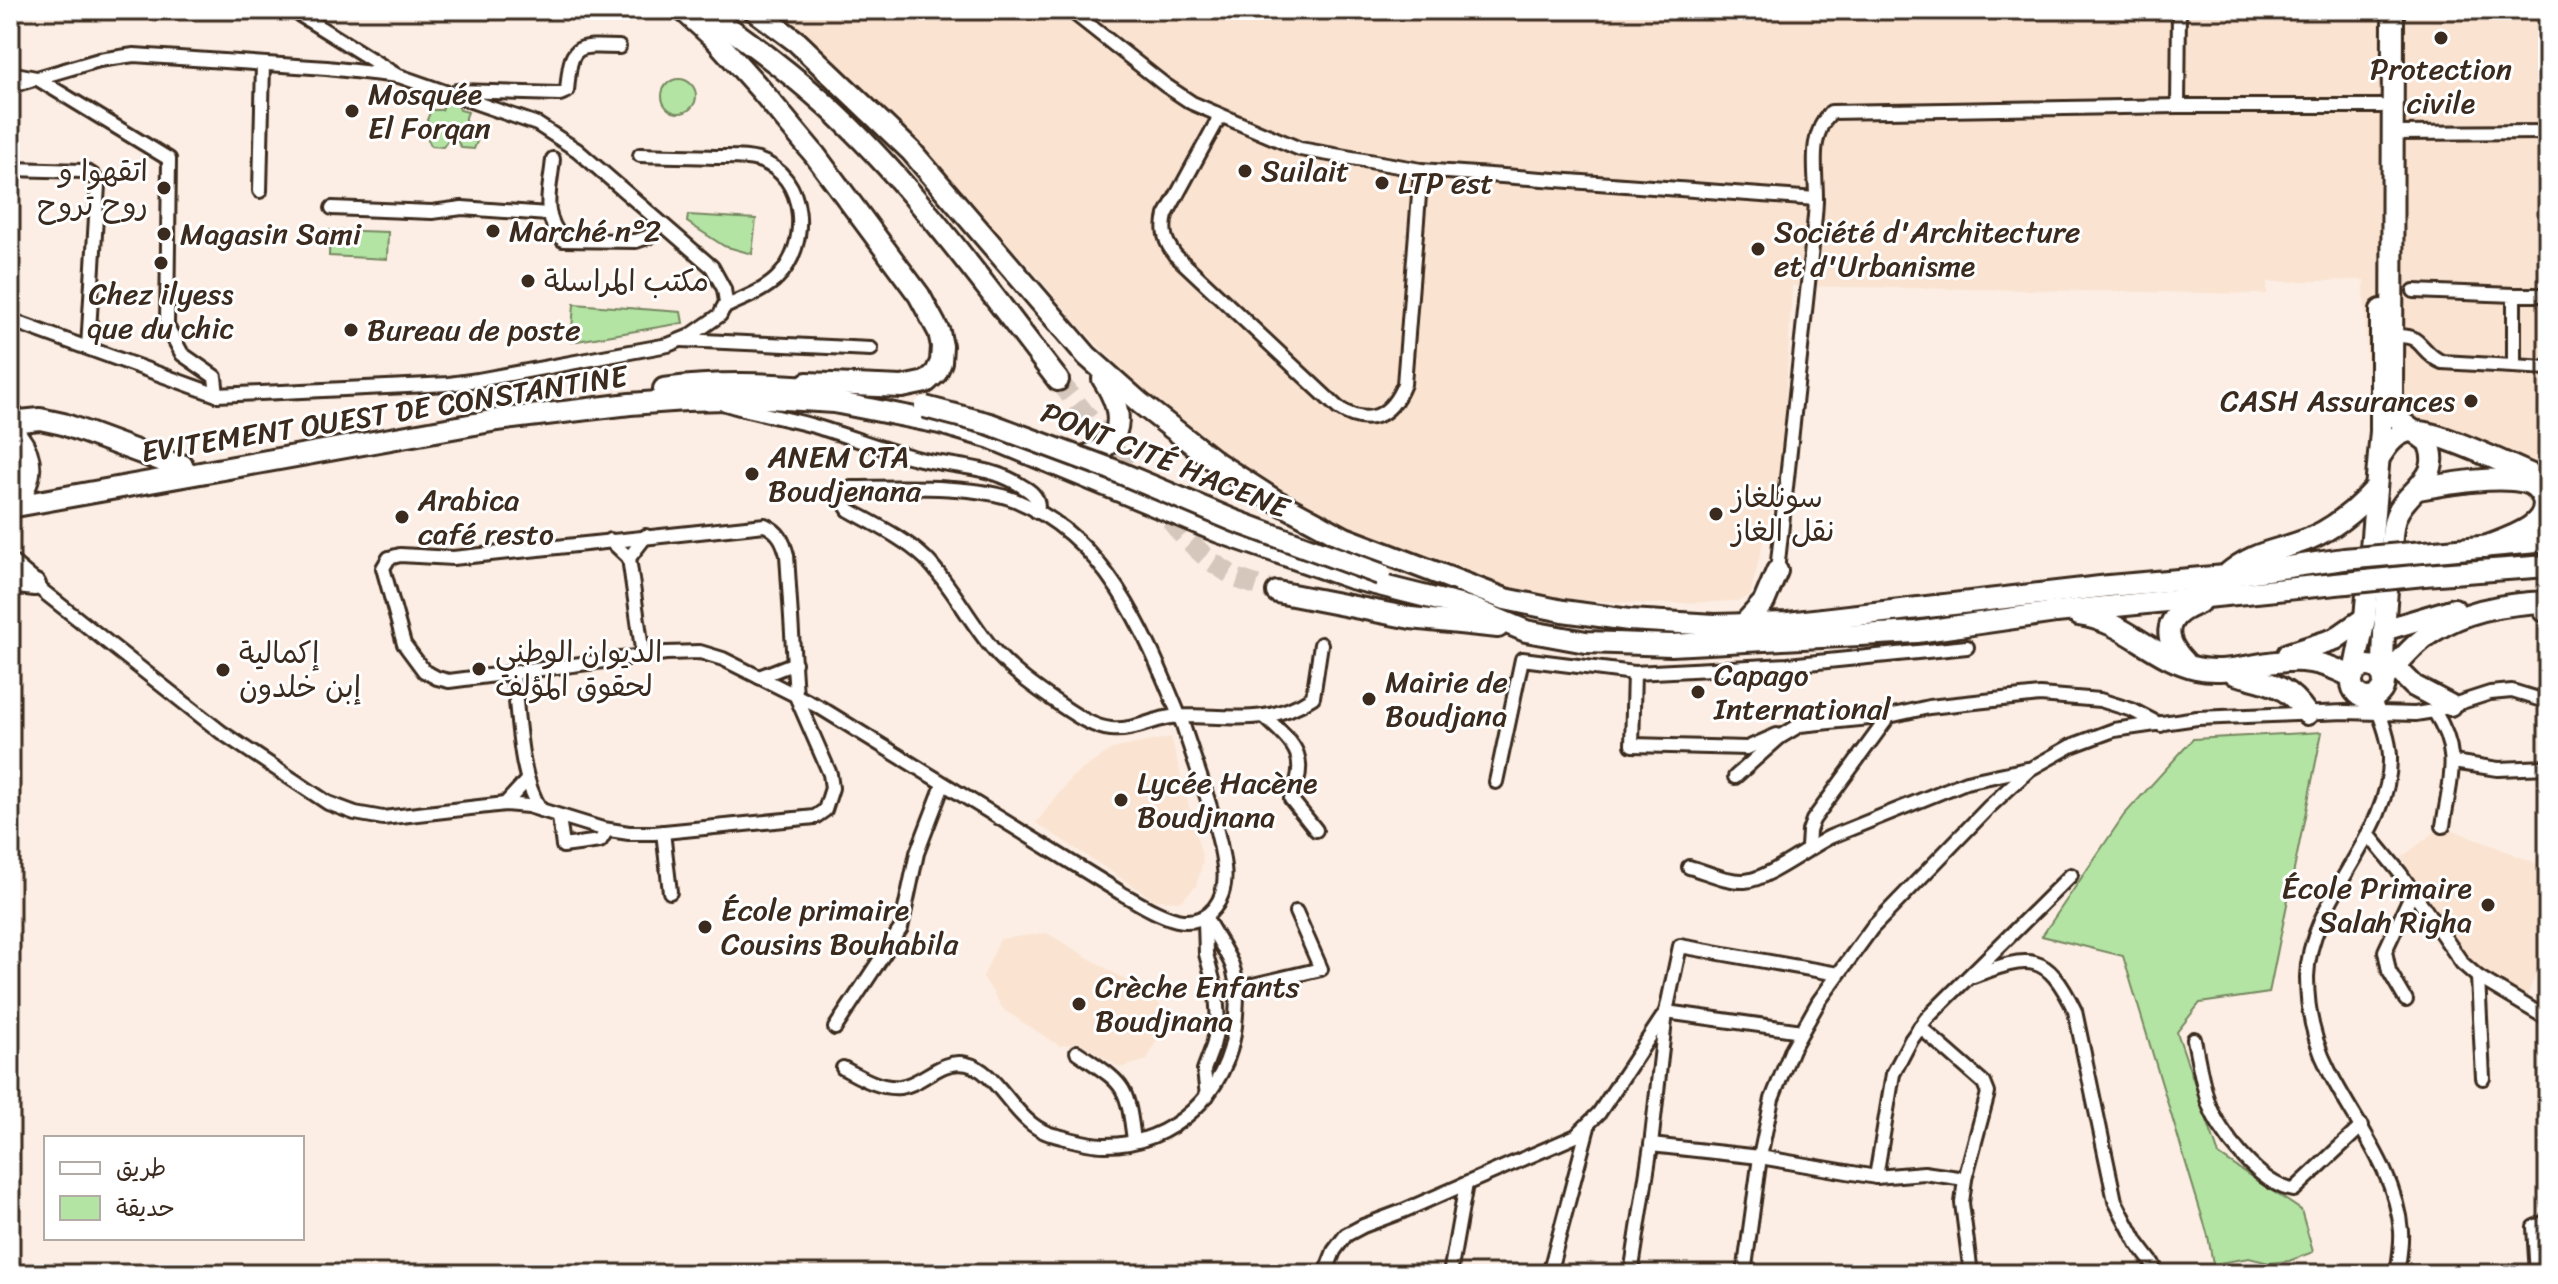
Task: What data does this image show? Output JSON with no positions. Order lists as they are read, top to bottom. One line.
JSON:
{"streets":{"highway":["EVITEMENT OUEST DE CONSTANTINE","PONT CITÉ HACENE"]},"crossings":[["EVITEMENT OUEST DE CONSTANTINE","PONT CITÉ HACENE"]],"places":["Protection civile","Mosquée El Forqan","Suilait","LTP est","اتقهوا و روح تروح","Marché n°2","Magasin Sami","Société d'Architecture et d'Urbanisme","Chez ilyess que du chic","مكتب المراسلة","Bureau de poste","CASH Assurances","ANEM CTA Boudjenana","سونلغاز نقل الغاز","Arabica café resto","الديوان الوطني لحقوق المؤلف","إكمالية إبن خلدون","Capago International","Mairie de Boudjana","Lycée Hacène Boudjnana","École Primaire Salah Righa","École primaire Cousins Bouhabila","Crèche Enfants Boudjnana"],"legend":["طريق","حديقة"]}
